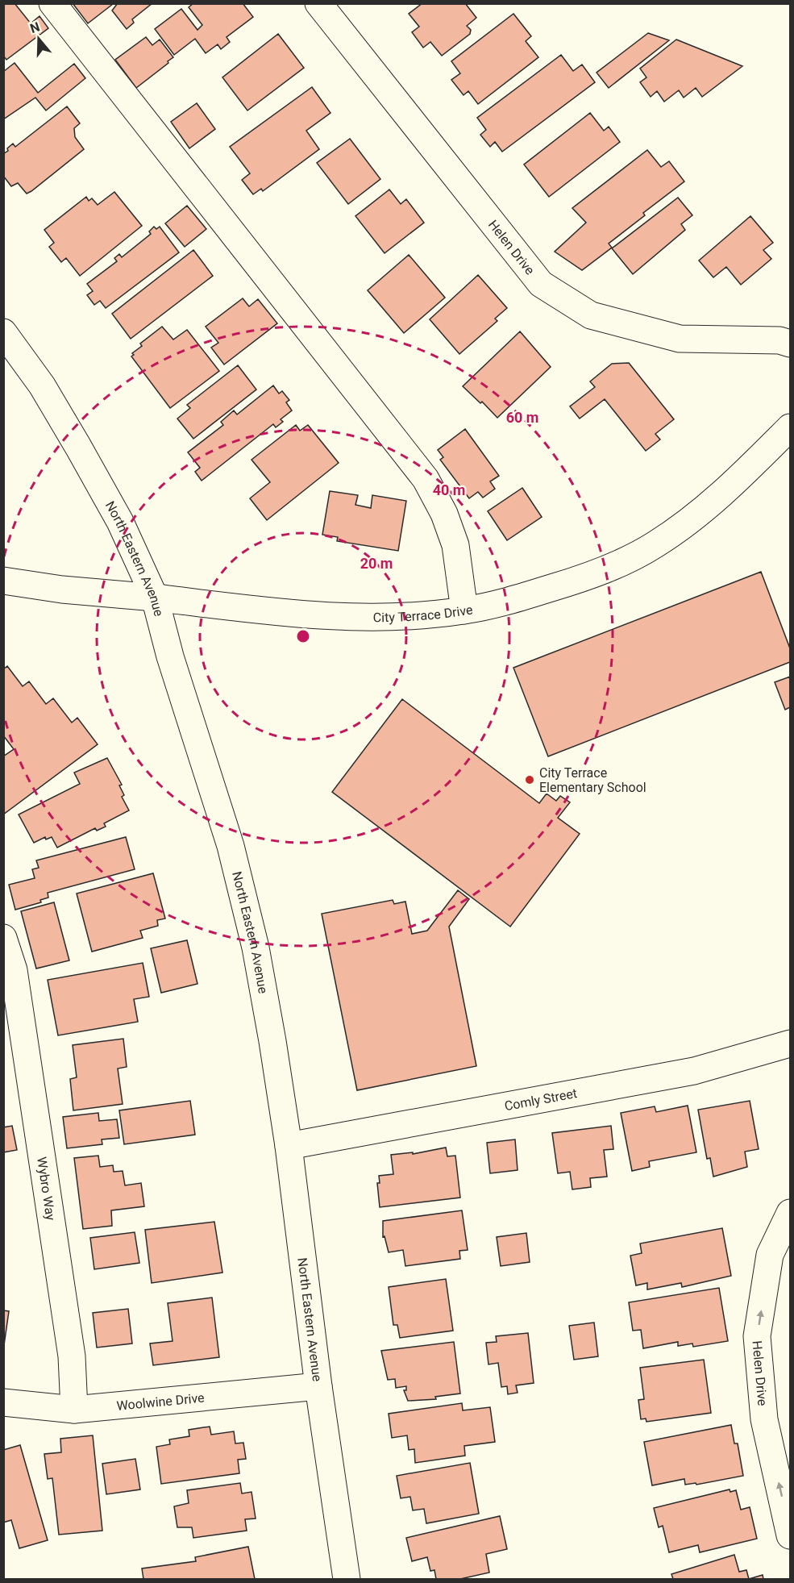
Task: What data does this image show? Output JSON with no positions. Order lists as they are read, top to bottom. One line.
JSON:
{"streets":{"street":["Helen Drive","North Eastern Avenue","City Terrace Drive","Comly Street","Wybro Way","Woolwine Drive"]},"crossings":[["North Eastern Avenue","City Terrace Drive"],["North Eastern Avenue","Comly Street"],["North Eastern Avenue","Woolwine Drive"],["Wybro Way","Woolwine Drive"]],"places":["City Terrace Elementary School"],"north":"top","rings":["60 m","40 m","20 m"]}
